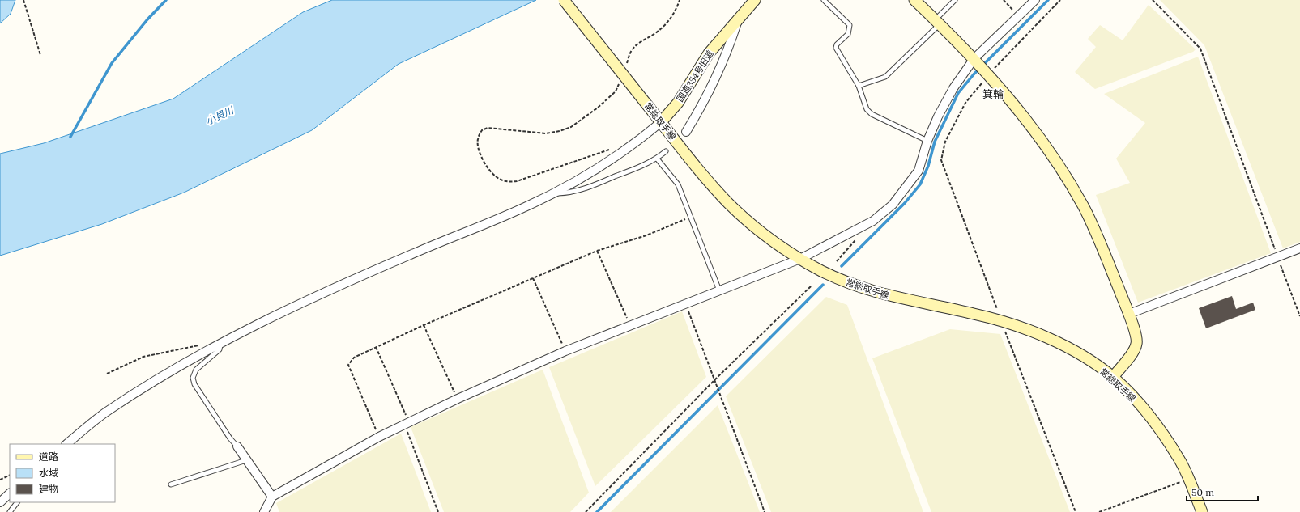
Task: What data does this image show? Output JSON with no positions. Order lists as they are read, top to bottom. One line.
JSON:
{"streets":{"main road":["国道354号旧道","常総取手線"]},"crossings":[["国道354号旧道","常総取手線"]],"districts":["箕輪"],"water":["小貝川"],"legend":["道路","水域","建物"],"scale_bar":"50 m"}
